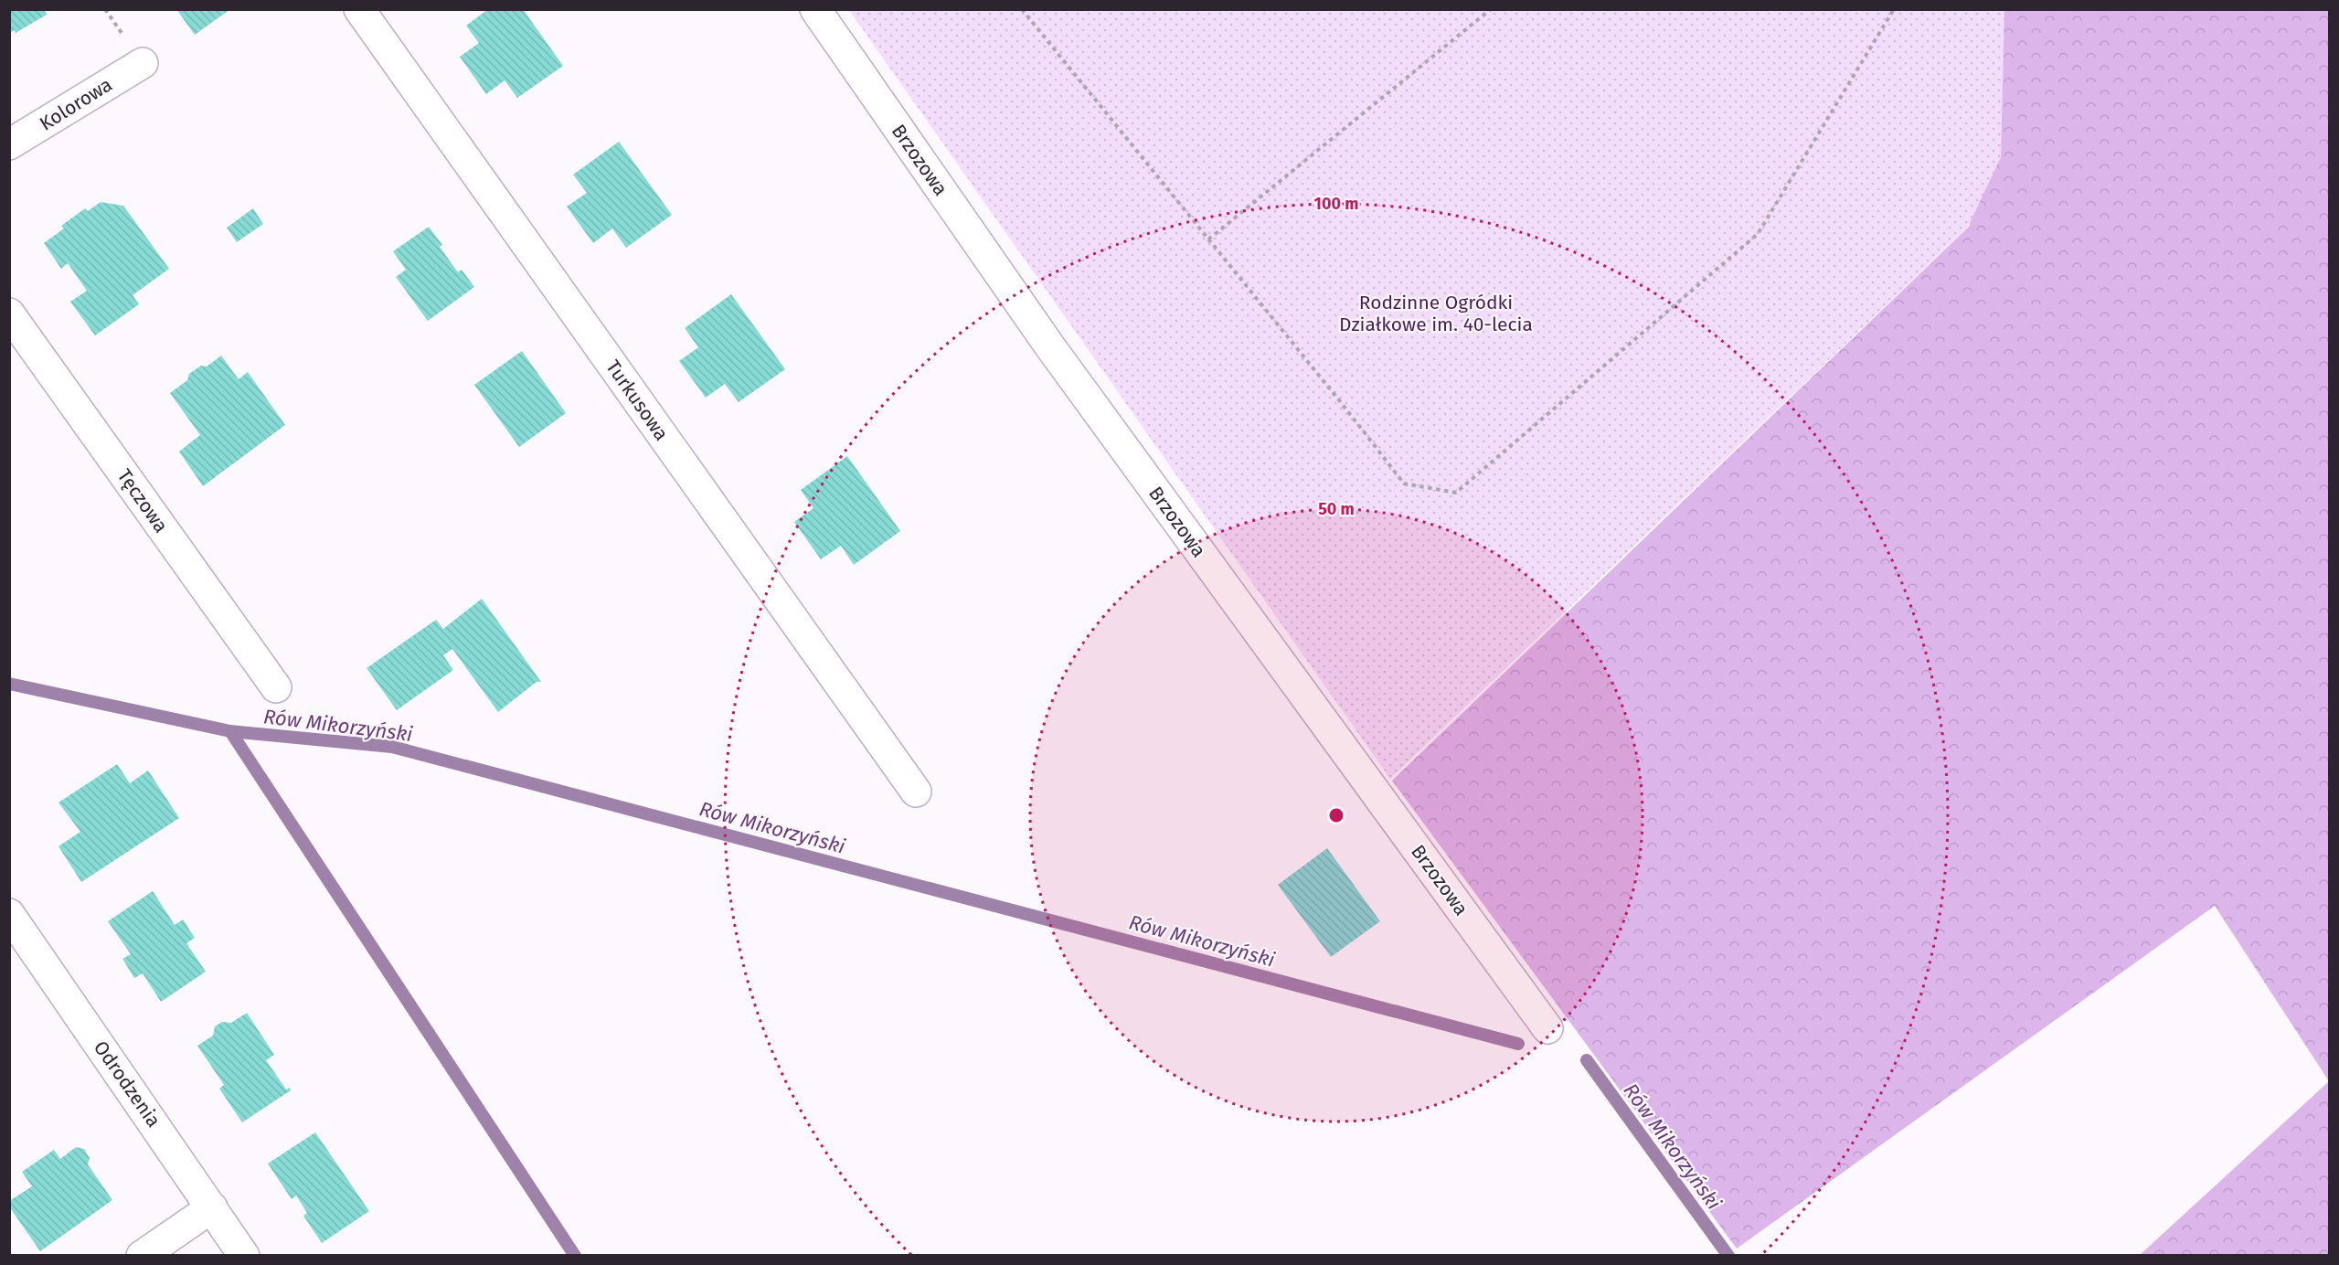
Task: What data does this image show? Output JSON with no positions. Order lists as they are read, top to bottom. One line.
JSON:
{"streets":{"street":["Kolorowa","Brzozowa","Turkusowa","Tęczowa","Odrodzenia"]},"water":["Rów Mikorzyński"],"parks":["Rodzinne Ogródki Działkowe im. 40-lecia"],"rings":["100 m","50 m"]}
